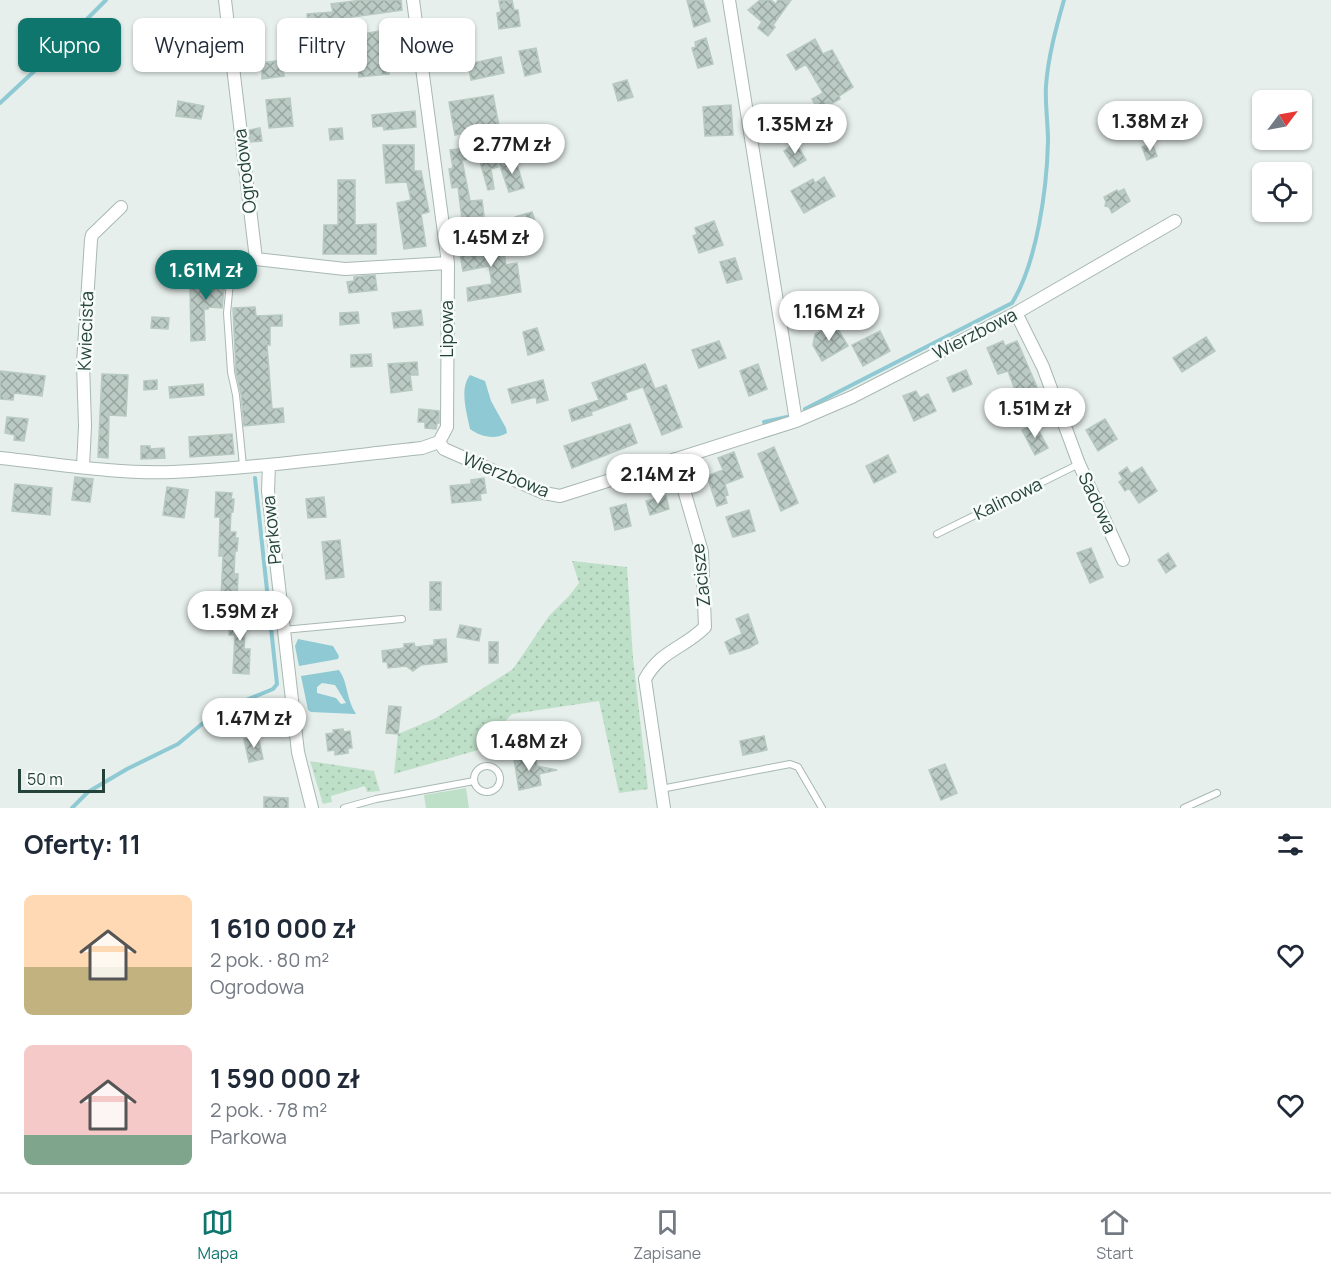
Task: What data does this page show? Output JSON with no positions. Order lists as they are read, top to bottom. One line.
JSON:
{"streets":{"street":["Ogrodowa","Lipowa","Kwiecista","Wierzbowa","Sadowa","Parkowa","Zacisze"],"lane":["Kalinowa"]},"crossings":[["Lipowa","Wierzbowa"],["Wierzbowa","Sadowa"],["Wierzbowa","Zacisze"],["Kalinowa","Sadowa"]],"scale_bar":"50 m","north":"top right","page":{"chip":["Kupno","Wynajem","Filtry","Nowe"],"price":["1.38M zł","1.35M zł","2.77M zł","1.45M zł","1.61M zł","1.16M zł","1.51M zł","2.14M zł","1.59M zł","1.47M zł","1.48M zł"],"scale":"50 m","heading":"Oferty: 11","list":[{"name":"1 610 000 zł","note":"2 pok. · 80 m² · Ogrodowa"},{"name":"1 590 000 zł","note":"2 pok. · 78 m² · Parkowa"}],"tabs":["Mapa","Zapisane","Start"]}}
